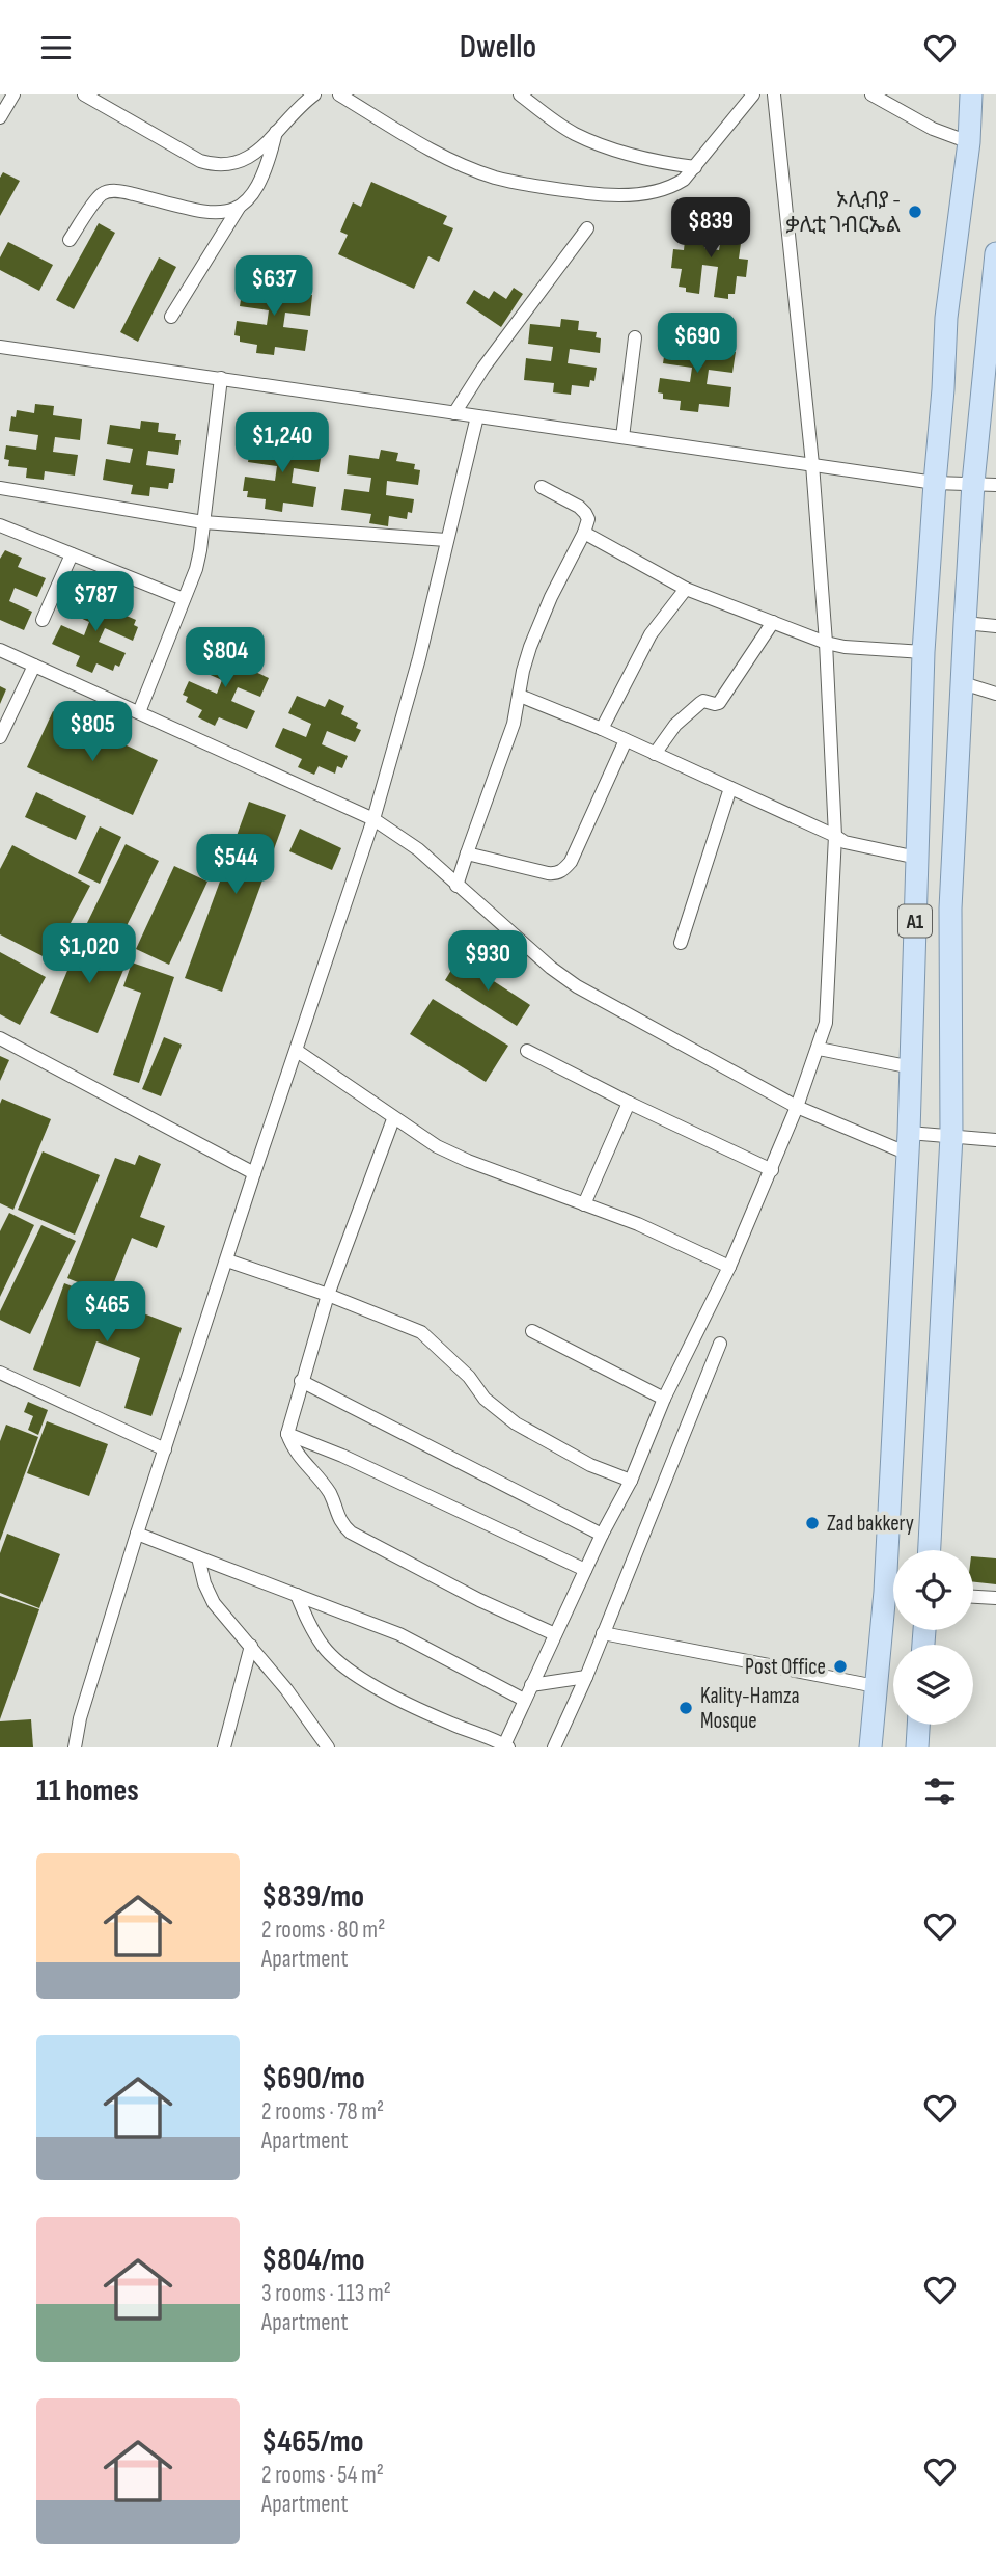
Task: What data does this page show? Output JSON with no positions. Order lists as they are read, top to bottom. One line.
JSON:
{"streets":{"main road":["A1"]},"places":["ኦሊብያ - ቃሊቲ ገብርኤል","Zad bakkery","Post Office","Kality-Hamza Mosque"],"page":{"header":"Dwello","price":["$839","$637","$690","$1,240","$787","$804","$805","$544","$1,020","$930","$465"],"heading":"11 homes","list":[{"name":"$839/mo","note":"2 rooms · 80 m² · Apartment"},{"name":"$690/mo","note":"2 rooms · 78 m² · Apartment"},{"name":"$804/mo","note":"3 rooms · 113 m² · Apartment"},{"name":"$465/mo","note":"2 rooms · 54 m² · Apartment"}]}}
